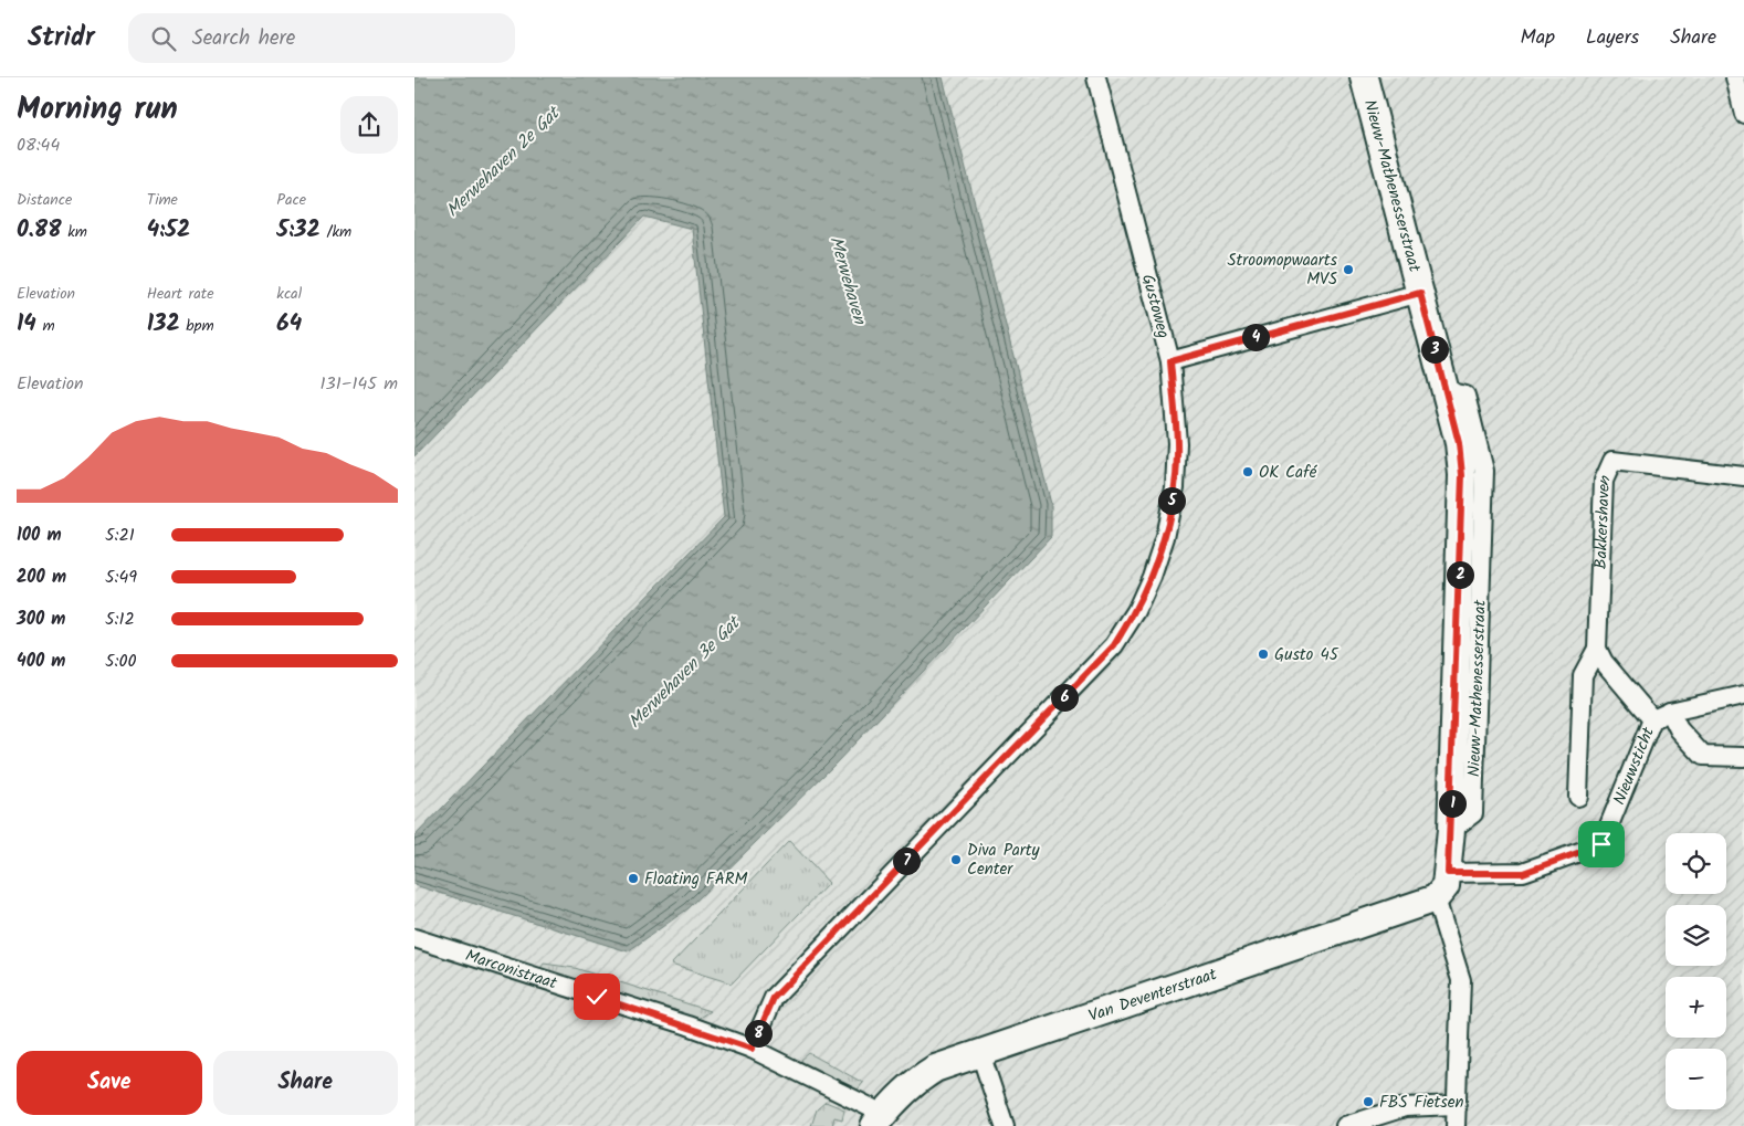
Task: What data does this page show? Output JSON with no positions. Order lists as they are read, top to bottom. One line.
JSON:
{"streets":{"street":["Nieuw-Mathenesserstraat","Gustoweg","Bakkershaven","Nieuwsticht","Marconistraat","Van Deventerstraat"]},"crossings":[["Nieuw-Mathenesserstraat","Nieuwsticht"],["Nieuw-Mathenesserstraat","Van Deventerstraat"],["Gustoweg","Marconistraat"],["Marconistraat","Van Deventerstraat"]],"water":["Merwehaven 2e Gat","Merwehaven","Merwehaven 3e Gat"],"places":["Stroomopwaarts MVS","OK Café","Gusto 45","Diva Party Center","Floating FARM","FBS Fietsen"],"page":{"header":"Stridr","search":"Search here","nav":["Map","Layers","Share"],"heading":["Morning run","08:44"],"stats":[["Distance","0.88 km"],["Time","4:52"],["Pace","5:32 /km"],["Elevation","14 m"],["Heart rate","132 bpm"],["kcal","64"]],"pins":["4","3","5","2","6","1","7","8"],"chart":["Elevation","131–145 m"],"list":[{"name":"100 m","note":"5:21"},{"name":"200 m","note":"5:49"},{"name":"300 m","note":"5:12"},{"name":"400 m","note":"5:00"}],"map_buttons":["+","−"],"buttons":["Save","Share"]}}
